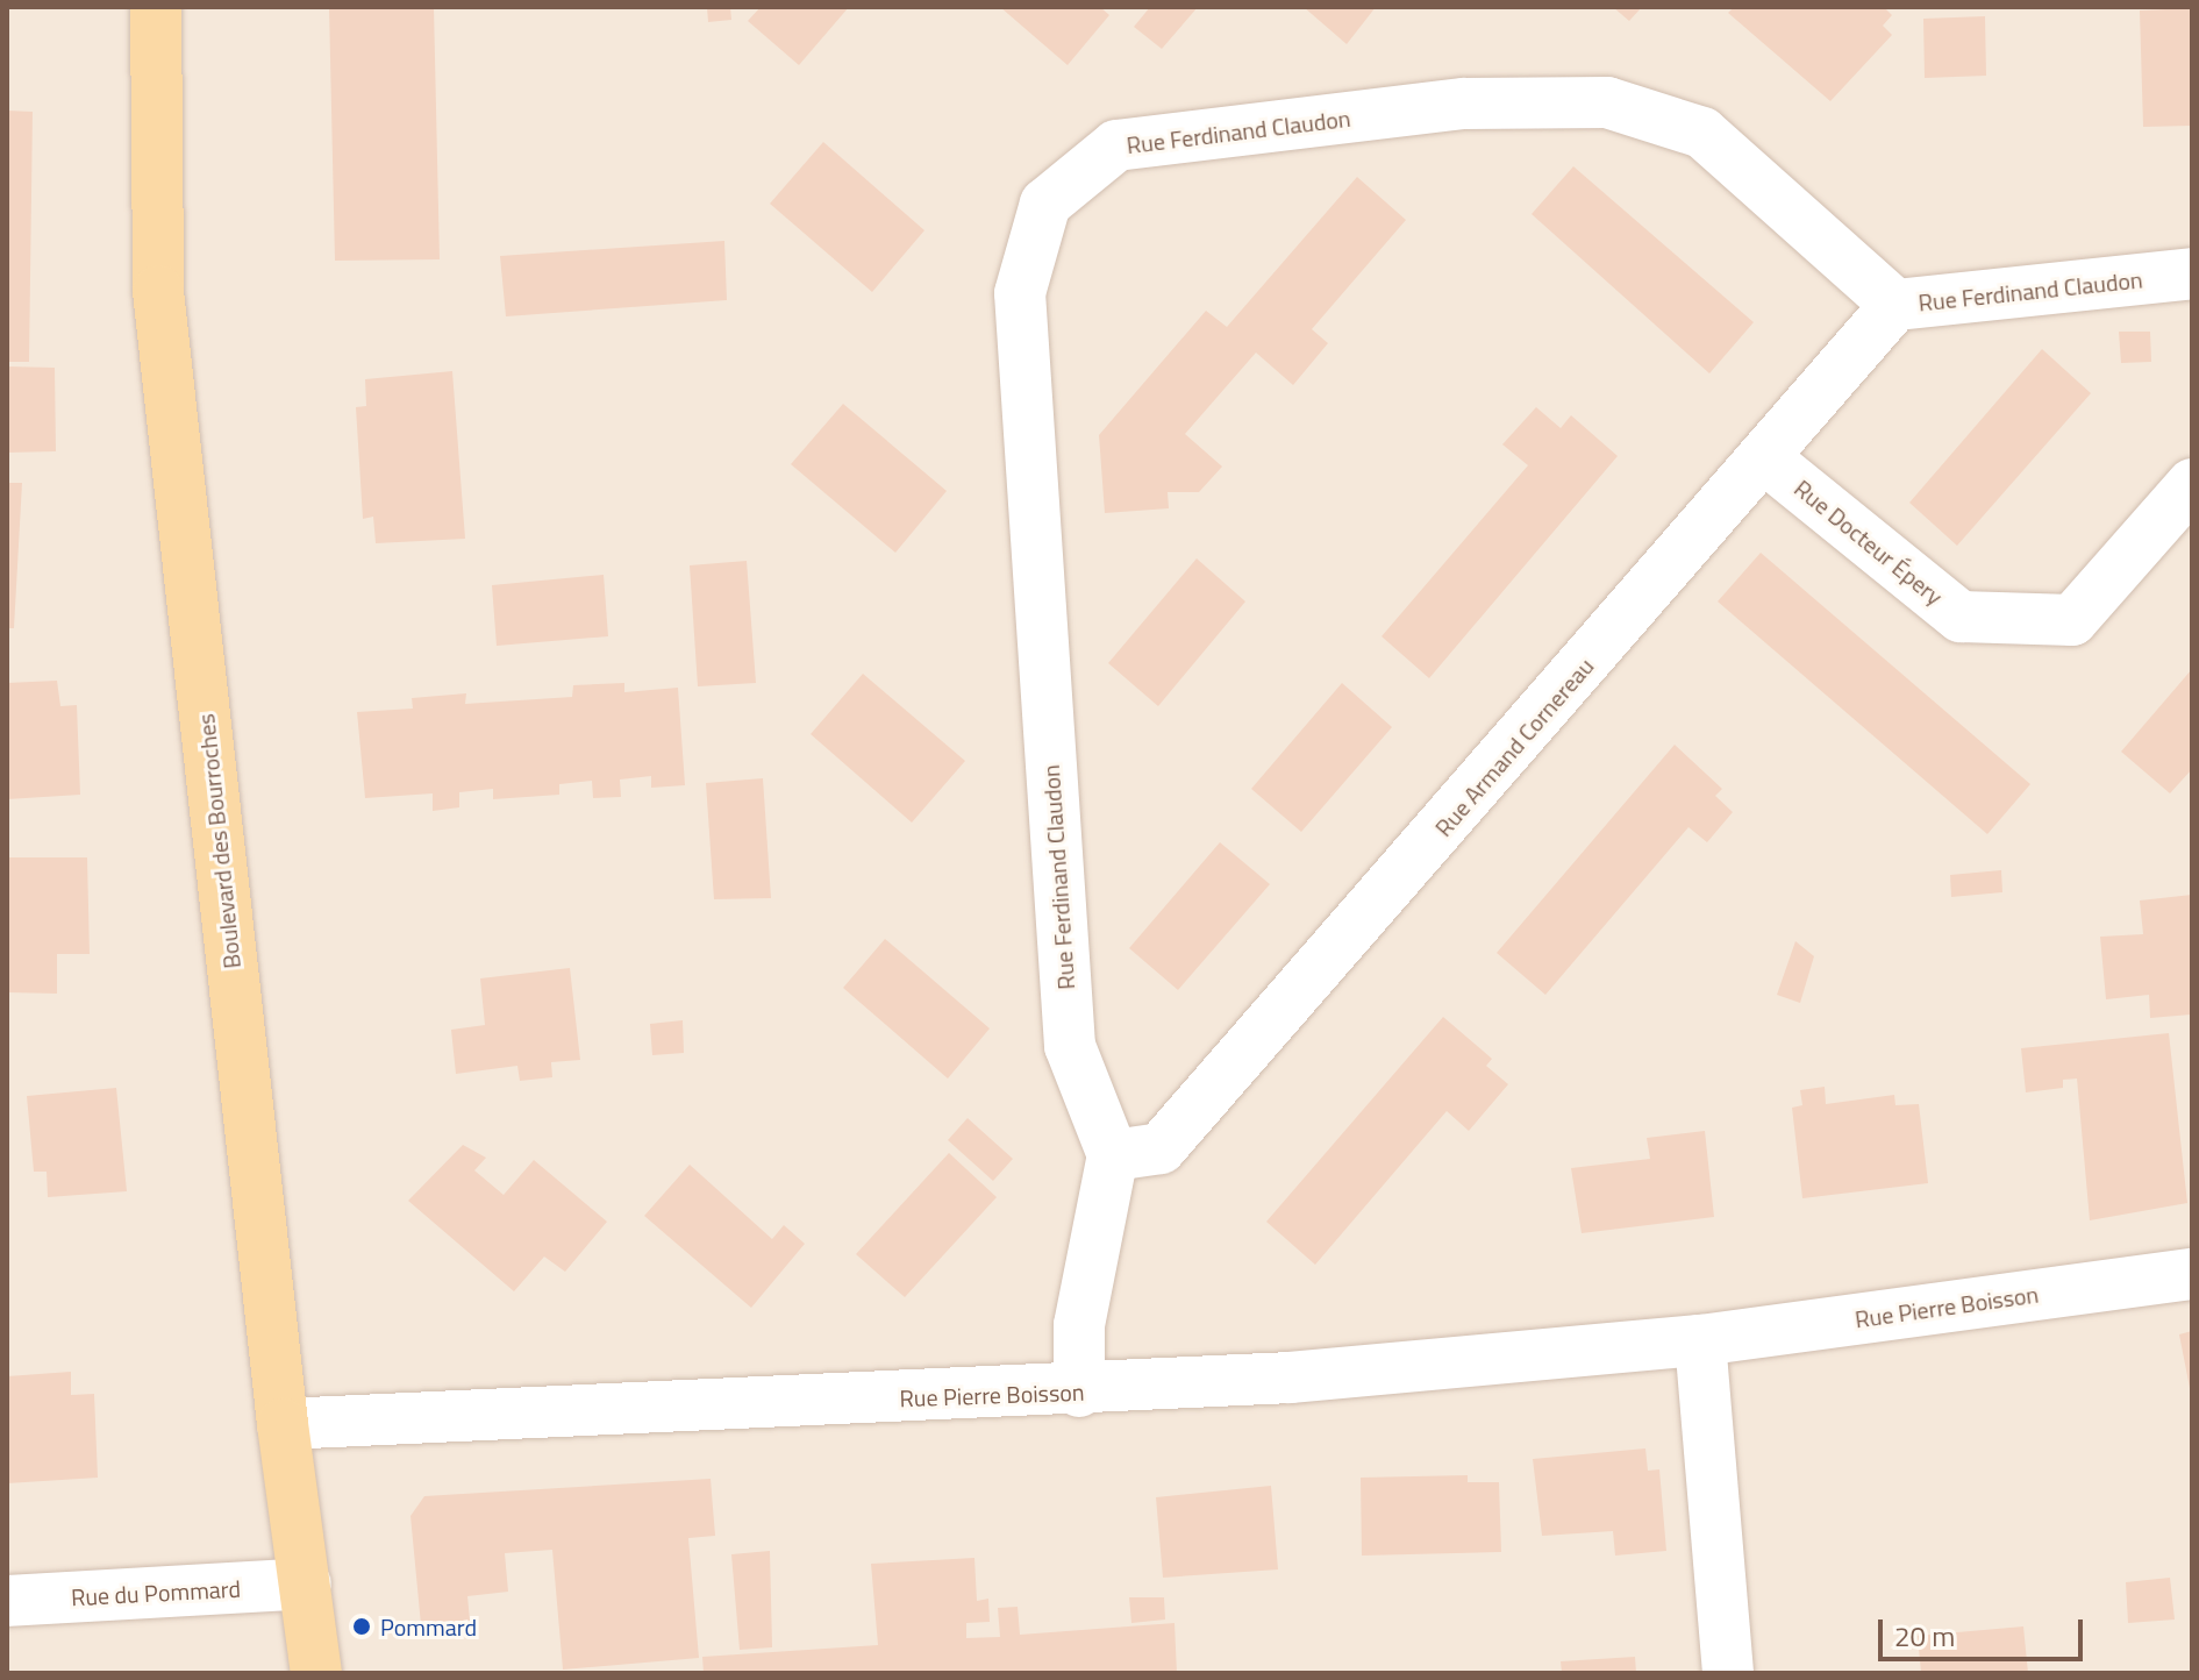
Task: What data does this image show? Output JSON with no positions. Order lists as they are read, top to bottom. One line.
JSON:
{"streets":{"main road":["Boulevard des Bourroches"],"street":["Rue Ferdinand Claudon","Rue Docteur Épery","Rue Armand Cornereau","Rue Pierre Boisson","Rue du Pommard"]},"crossings":[["Rue Ferdinand Claudon","Rue Armand Cornereau"],["Rue Docteur Épery","Rue Armand Cornereau"],["Boulevard des Bourroches","Rue Pierre Boisson"],["Boulevard des Bourroches","Rue du Pommard"]],"places":["Pommard"],"scale_bar":"20 m"}
